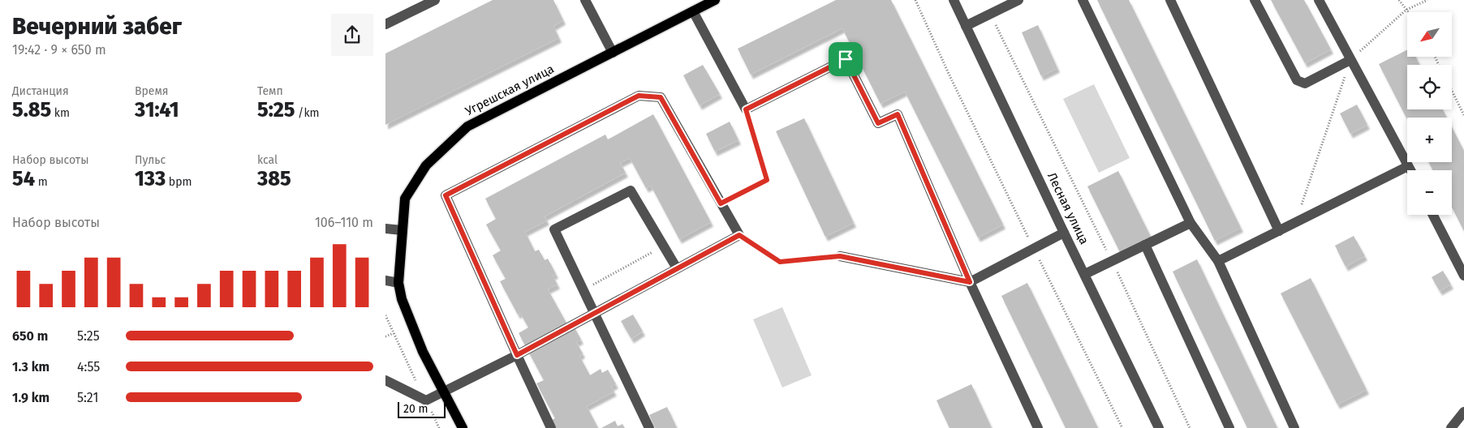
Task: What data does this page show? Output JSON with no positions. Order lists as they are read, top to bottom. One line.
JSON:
{"streets":{"main road":["Угрешская улица"],"street":["Лесная улица"]},"scale_bar":"20 m","north":"bottom left","page":{"heading":["Вечерний забег","19:42 · 9 × 650 m"],"map_buttons":["+","−"],"stats":[["Дистанция","5.85 km"],["Время","31:41"],["Темп","5:25 /km"],["Набор высоты","54 m"],["Пульс","133 bpm"],["kcal","385"]],"chart":["Набор высоты","106–110 m"],"list":[{"name":"650 m","note":"5:25"},{"name":"1.3 km","note":"4:55"},{"name":"1.9 km","note":"5:21"}],"scale":"20 m"}}
